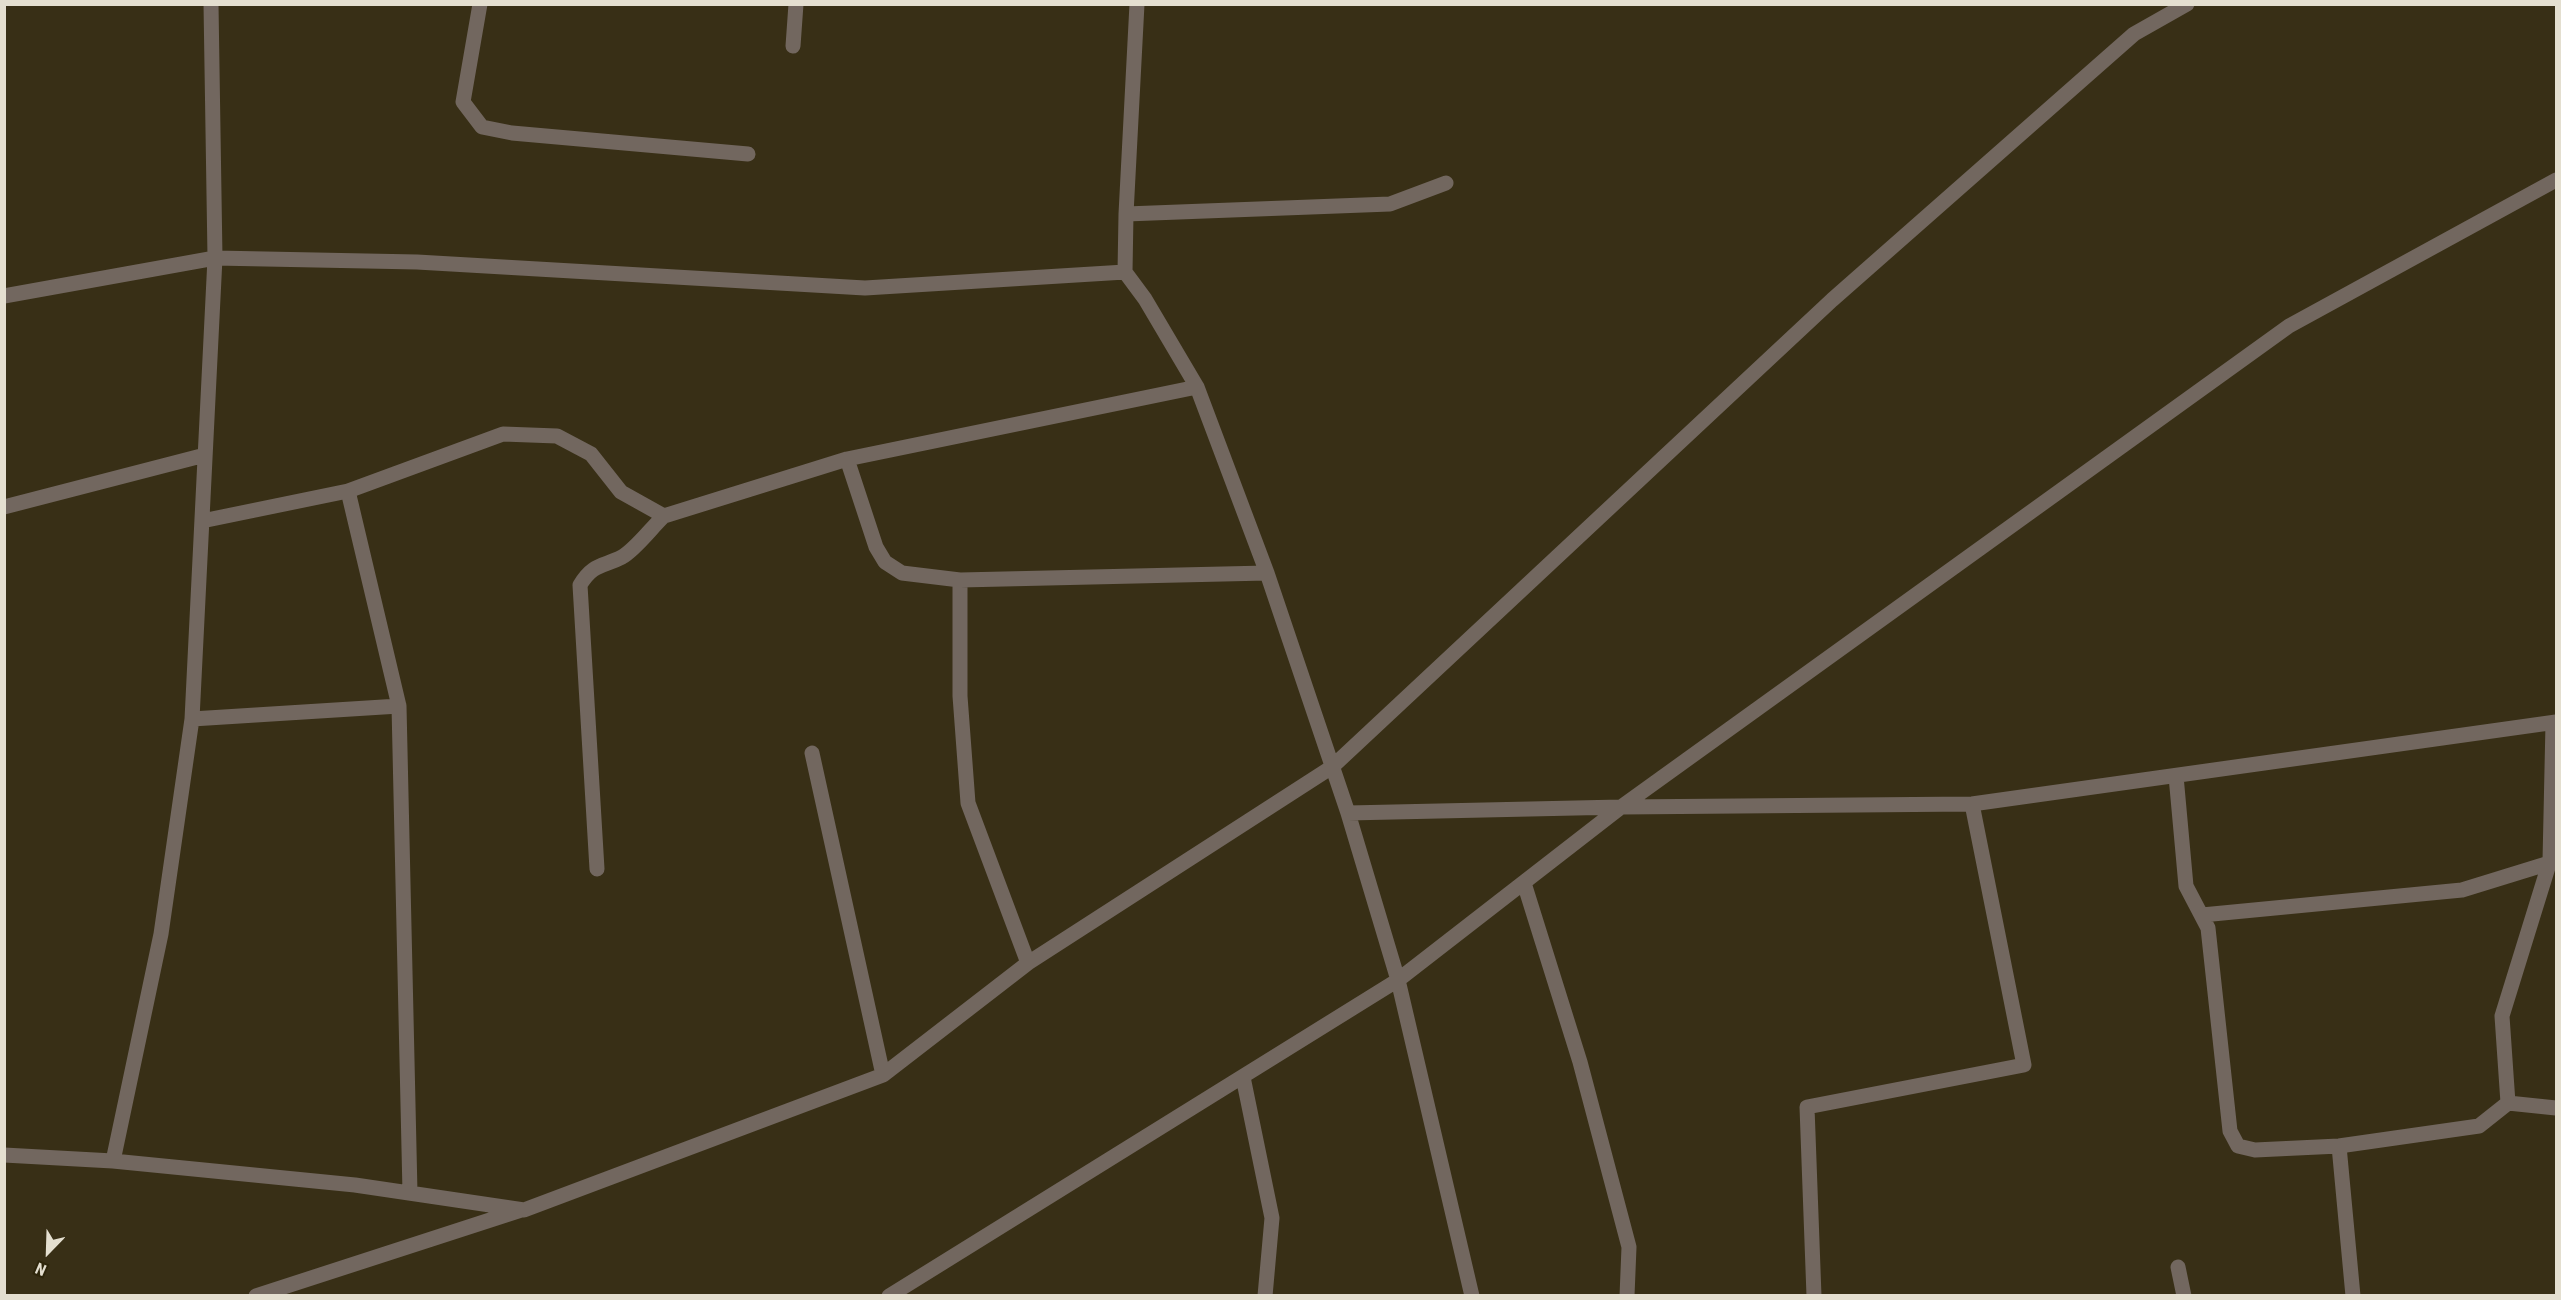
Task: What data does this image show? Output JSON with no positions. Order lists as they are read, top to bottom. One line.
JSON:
{"north":"bottom left"}
